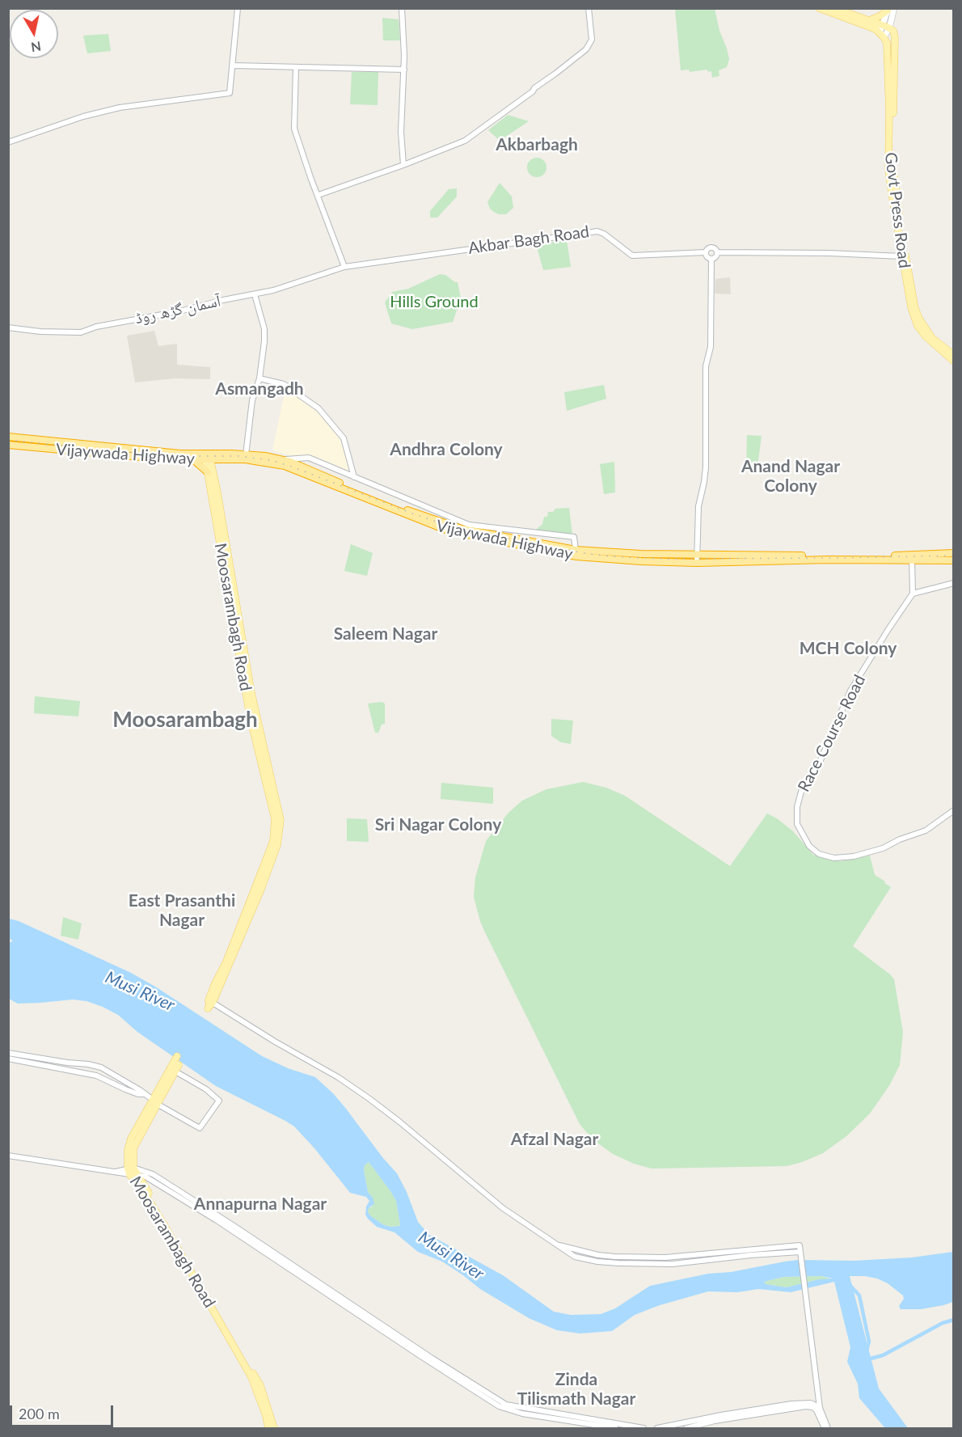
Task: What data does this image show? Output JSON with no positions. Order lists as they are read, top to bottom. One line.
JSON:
{"streets":{"highway":["Vijaywada Highway"],"main road":["Govt Press Road","Moosarambagh Road"],"street":["Akbar Bagh Road","آسمان گڑھ روڈ","Race Course Road"]},"crossings":[["Govt Press Road","Akbar Bagh Road"],["Akbar Bagh Road","آسمان گڑھ روڈ"],["Vijaywada Highway","Moosarambagh Road"]],"districts":["Akbarbagh","Asmangadh","Andhra Colony","Anand Nagar Colony","Saleem Nagar","MCH Colony","Moosarambagh","Sri Nagar Colony","East Prasanthi Nagar","Afzal Nagar","Annapurna Nagar","Zinda Tilismath Nagar"],"water":["Musi River"],"parks":["Hills Ground"],"scale_bar":"200 m","north":"bottom"}
